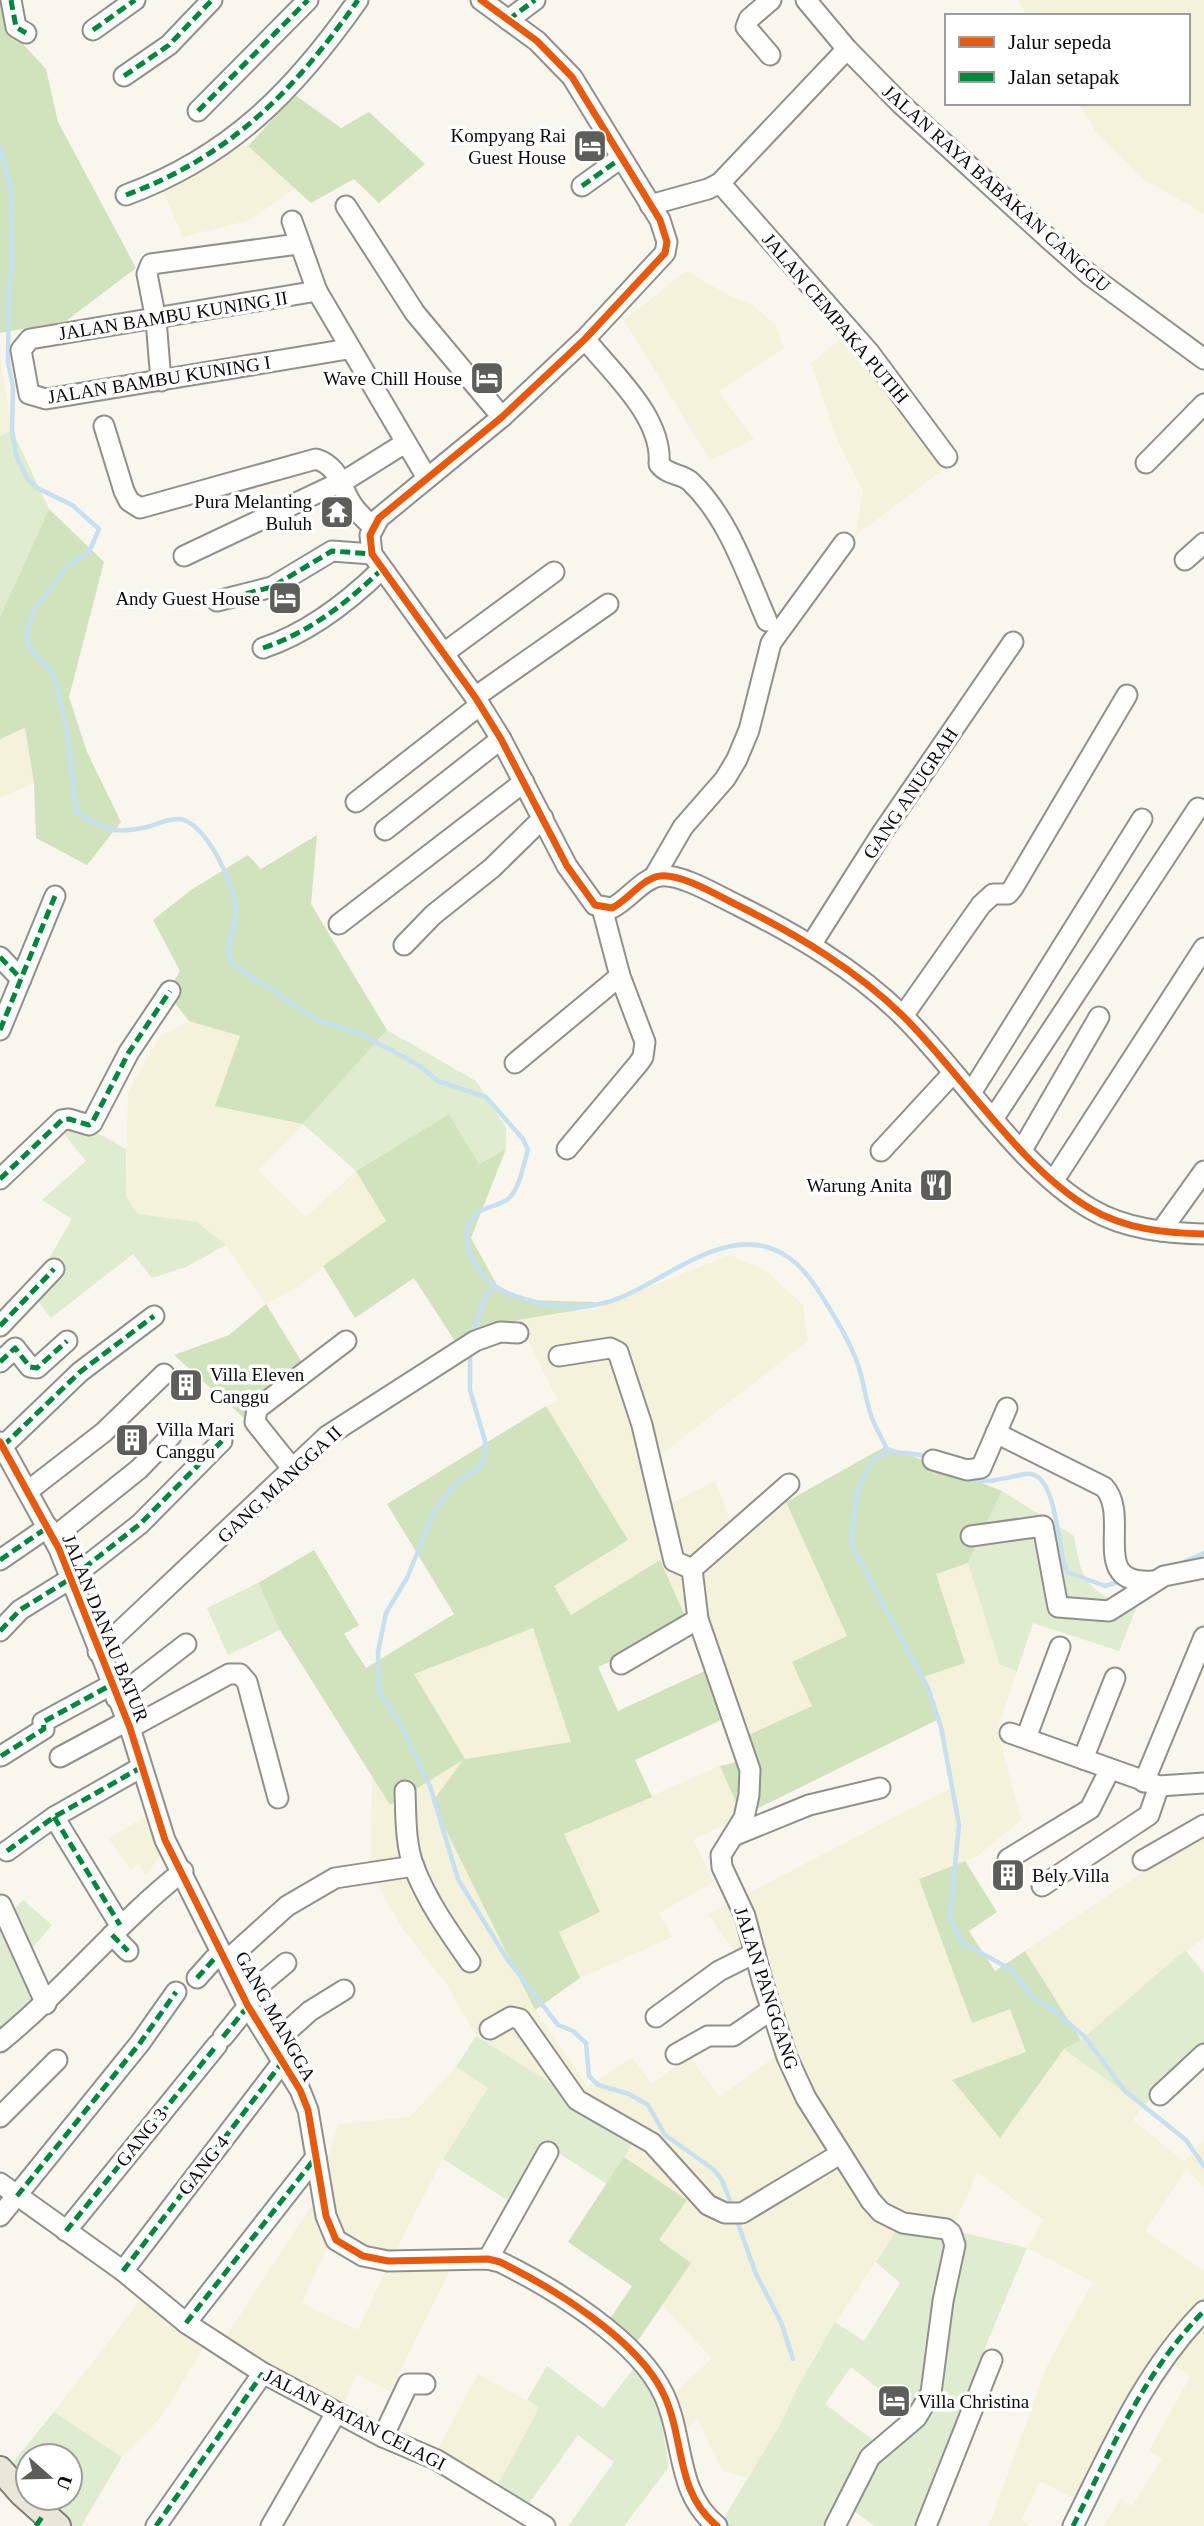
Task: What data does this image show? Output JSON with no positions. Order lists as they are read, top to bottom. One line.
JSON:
{"streets":{"street":["JALAN RAYA BABAKAN CANGGU","JALAN BAMBU KUNING II","JALAN CEMPAKA PUTIH","JALAN BAMBU KUNING I","GANG ANUGRAH","GANG MANGGA II","JALAN DANAU BATUR","JALAN PANGGANG","GANG MANGGA","GANG 3","GANG 4","JALAN BATAN CELAGI"]},"crossings":[["JALAN BAMBU KUNING II","JALAN BAMBU KUNING I"],["GANG MANGGA II","JALAN DANAU BATUR"],["JALAN DANAU BATUR","GANG MANGGA"],["GANG MANGGA","GANG 3"],["GANG MANGGA","GANG 4"],["GANG 3","JALAN BATAN CELAGI"],["GANG 4","JALAN BATAN CELAGI"]],"places":{"hotel":["Kompyang Rai Guest House","Wave Chill House","Andy Guest House","Villa Christina"],"temple":["Pura Melanting Buluh"],"restaurant":["Warung Anita"],"building":["Villa Eleven Canggu","Villa Mari Canggu","Bely Villa"]},"legend":["Jalur sepeda","Jalan setapak"],"north":"right"}
